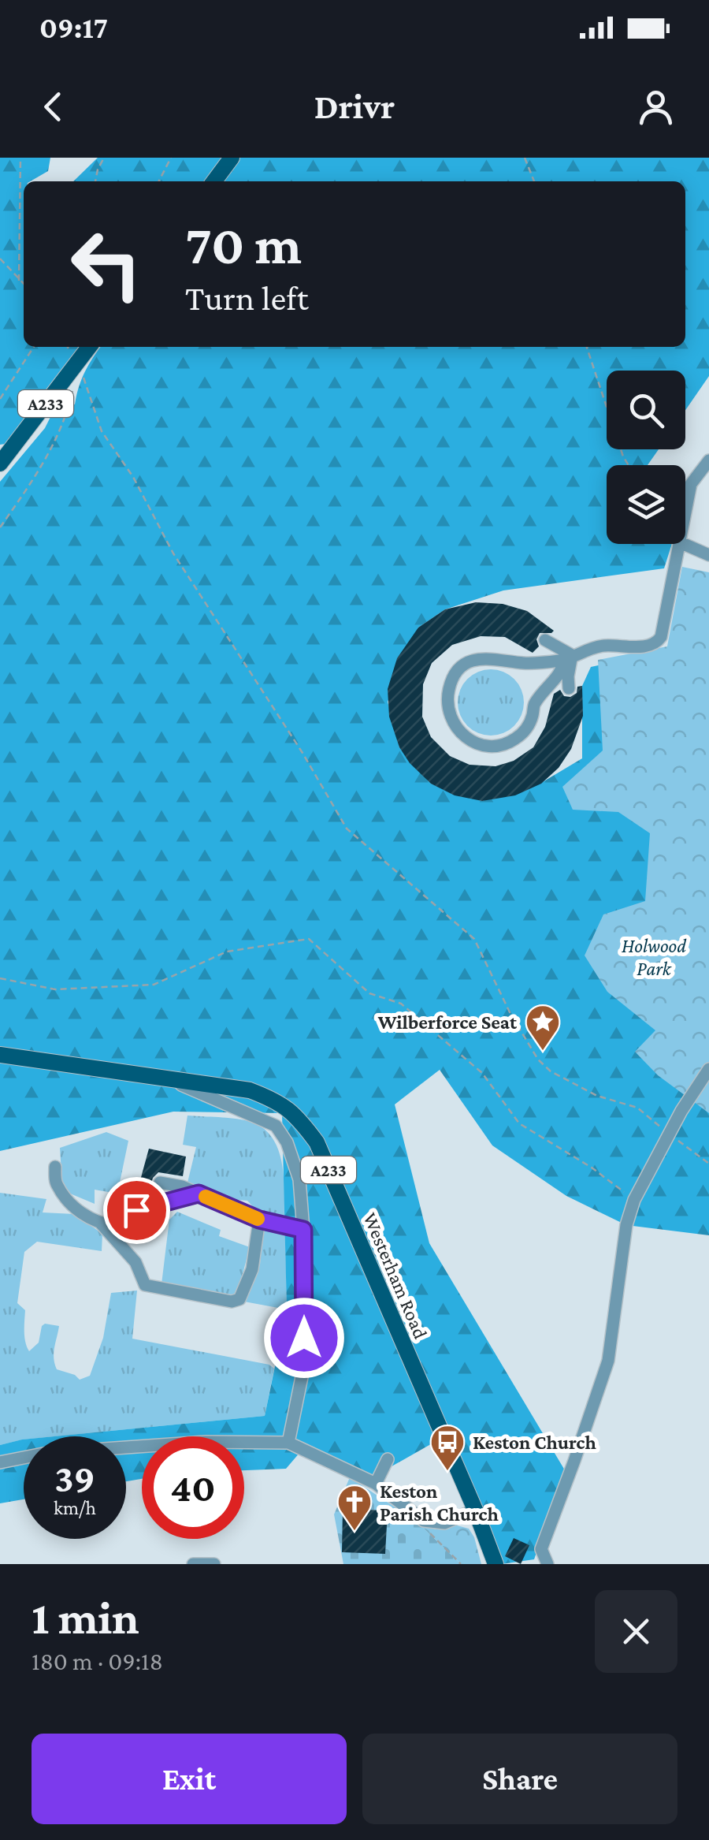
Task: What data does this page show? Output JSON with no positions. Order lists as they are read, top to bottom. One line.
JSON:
{"streets":{"main road":["A233","Westerham Road"]},"parks":["Holwood Park"],"places":{"place":["Wilberforce Seat"],"bus stop":["Keston Church"],"church":["Keston Parish Church"]},"page":{"status":"09:17","header":"Drivr","turn":["70 m","Turn left"],"speed":"39 km/h","limit":"40","heading":["1 min","180 m · 09:18"],"buttons":["Exit","Share"]}}
